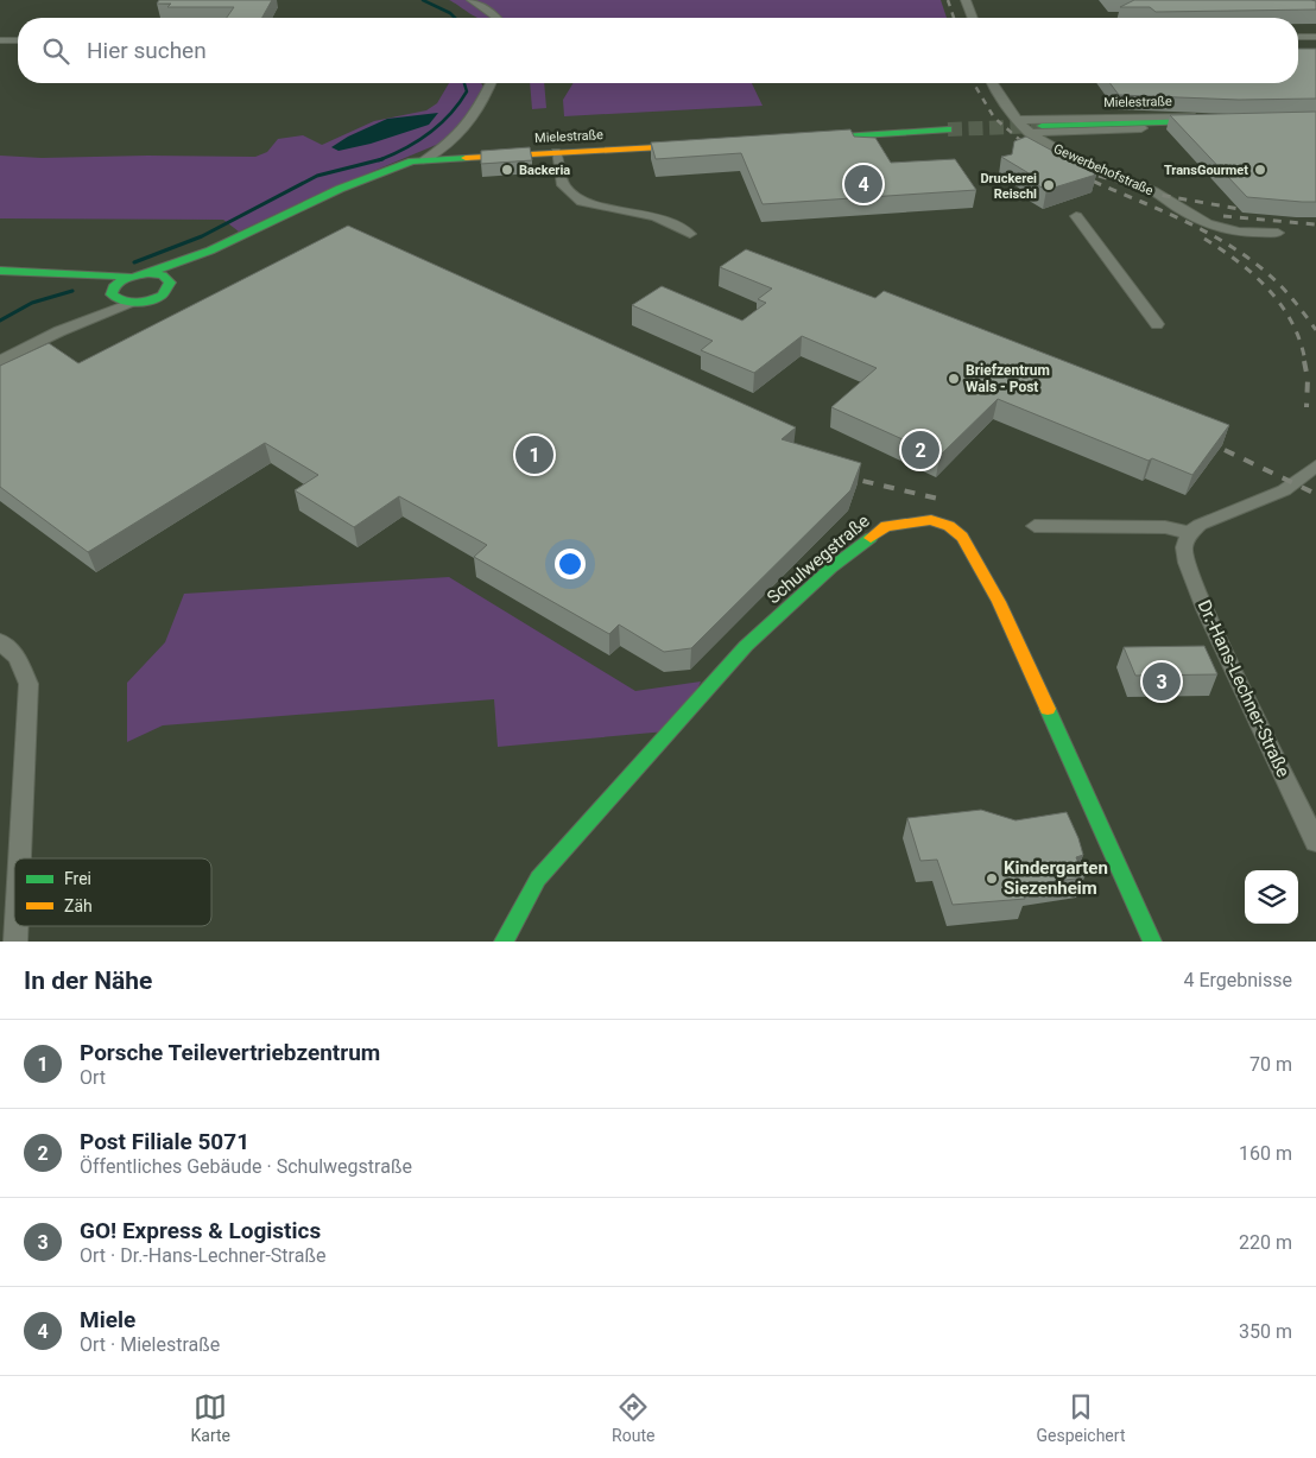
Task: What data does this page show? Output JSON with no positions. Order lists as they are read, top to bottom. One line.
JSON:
{"streets":{"street":["Mielestraße","Gewerbehofstraße","Schulwegstraße","Dr.-Hans-Lechner-Straße"]},"crossings":[["Mielestraße","Gewerbehofstraße"]],"places":["Backeria","TransGourmet","Druckerei Reischl","Briefzentrum Wals - Post","Kindergarten Siezenheim"],"legend":["Frei","Zäh"],"page":{"search":"Hier suchen","pins":["4","2","1","3"],"heading":["In der Nähe","4 Ergebnisse"],"list":[{"mark":"1","name":"Porsche Teilevertriebzentrum","note":"Ort","value":"70 m"},{"mark":"2","name":"Post Filiale 5071","note":"Öffentliches Gebäude · Schulwegstraße","value":"160 m"},{"mark":"3","name":"GO! Express & Logistics","note":"Ort · Dr.-Hans-Lechner-Straße","value":"220 m"},{"mark":"4","name":"Miele","note":"Ort · Mielestraße","value":"350 m"}],"nav":["Karte","Route","Gespeichert"]}}
